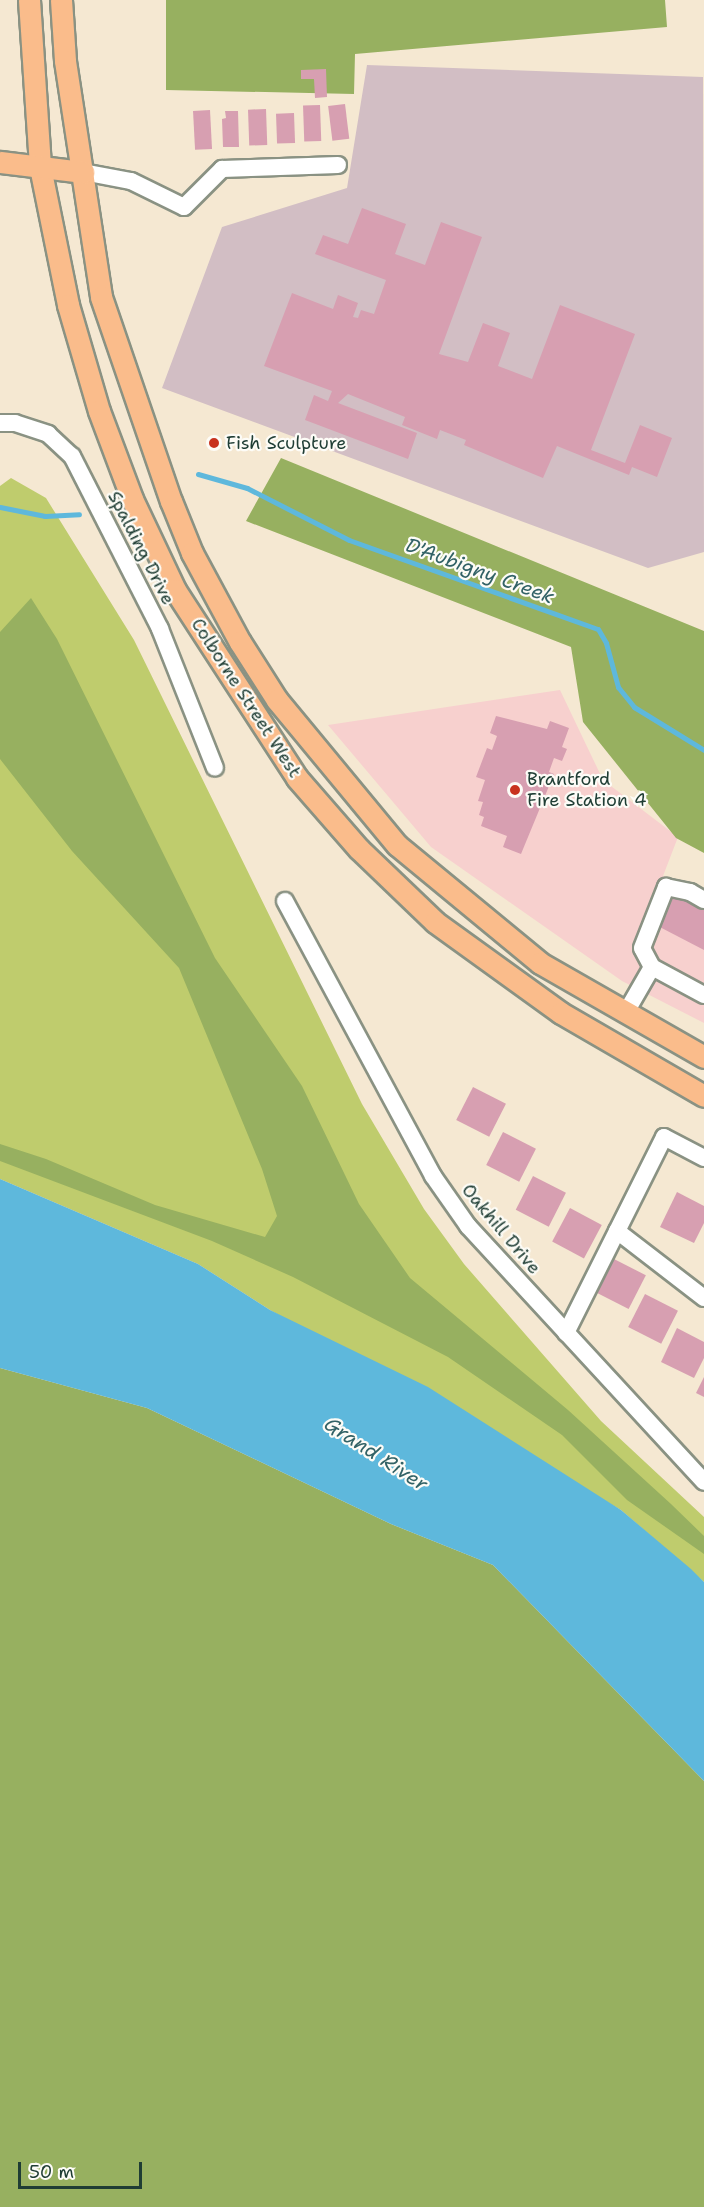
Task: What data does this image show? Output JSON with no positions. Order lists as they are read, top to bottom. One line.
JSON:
{"streets":{"main road":["Colborne Street West"],"street":["Spalding Drive","Oakhill Drive"]},"water":["D'Aubigny Creek","Grand River"],"places":["Fish Sculpture","Brantford Fire Station 4"],"scale_bar":"50 m"}
